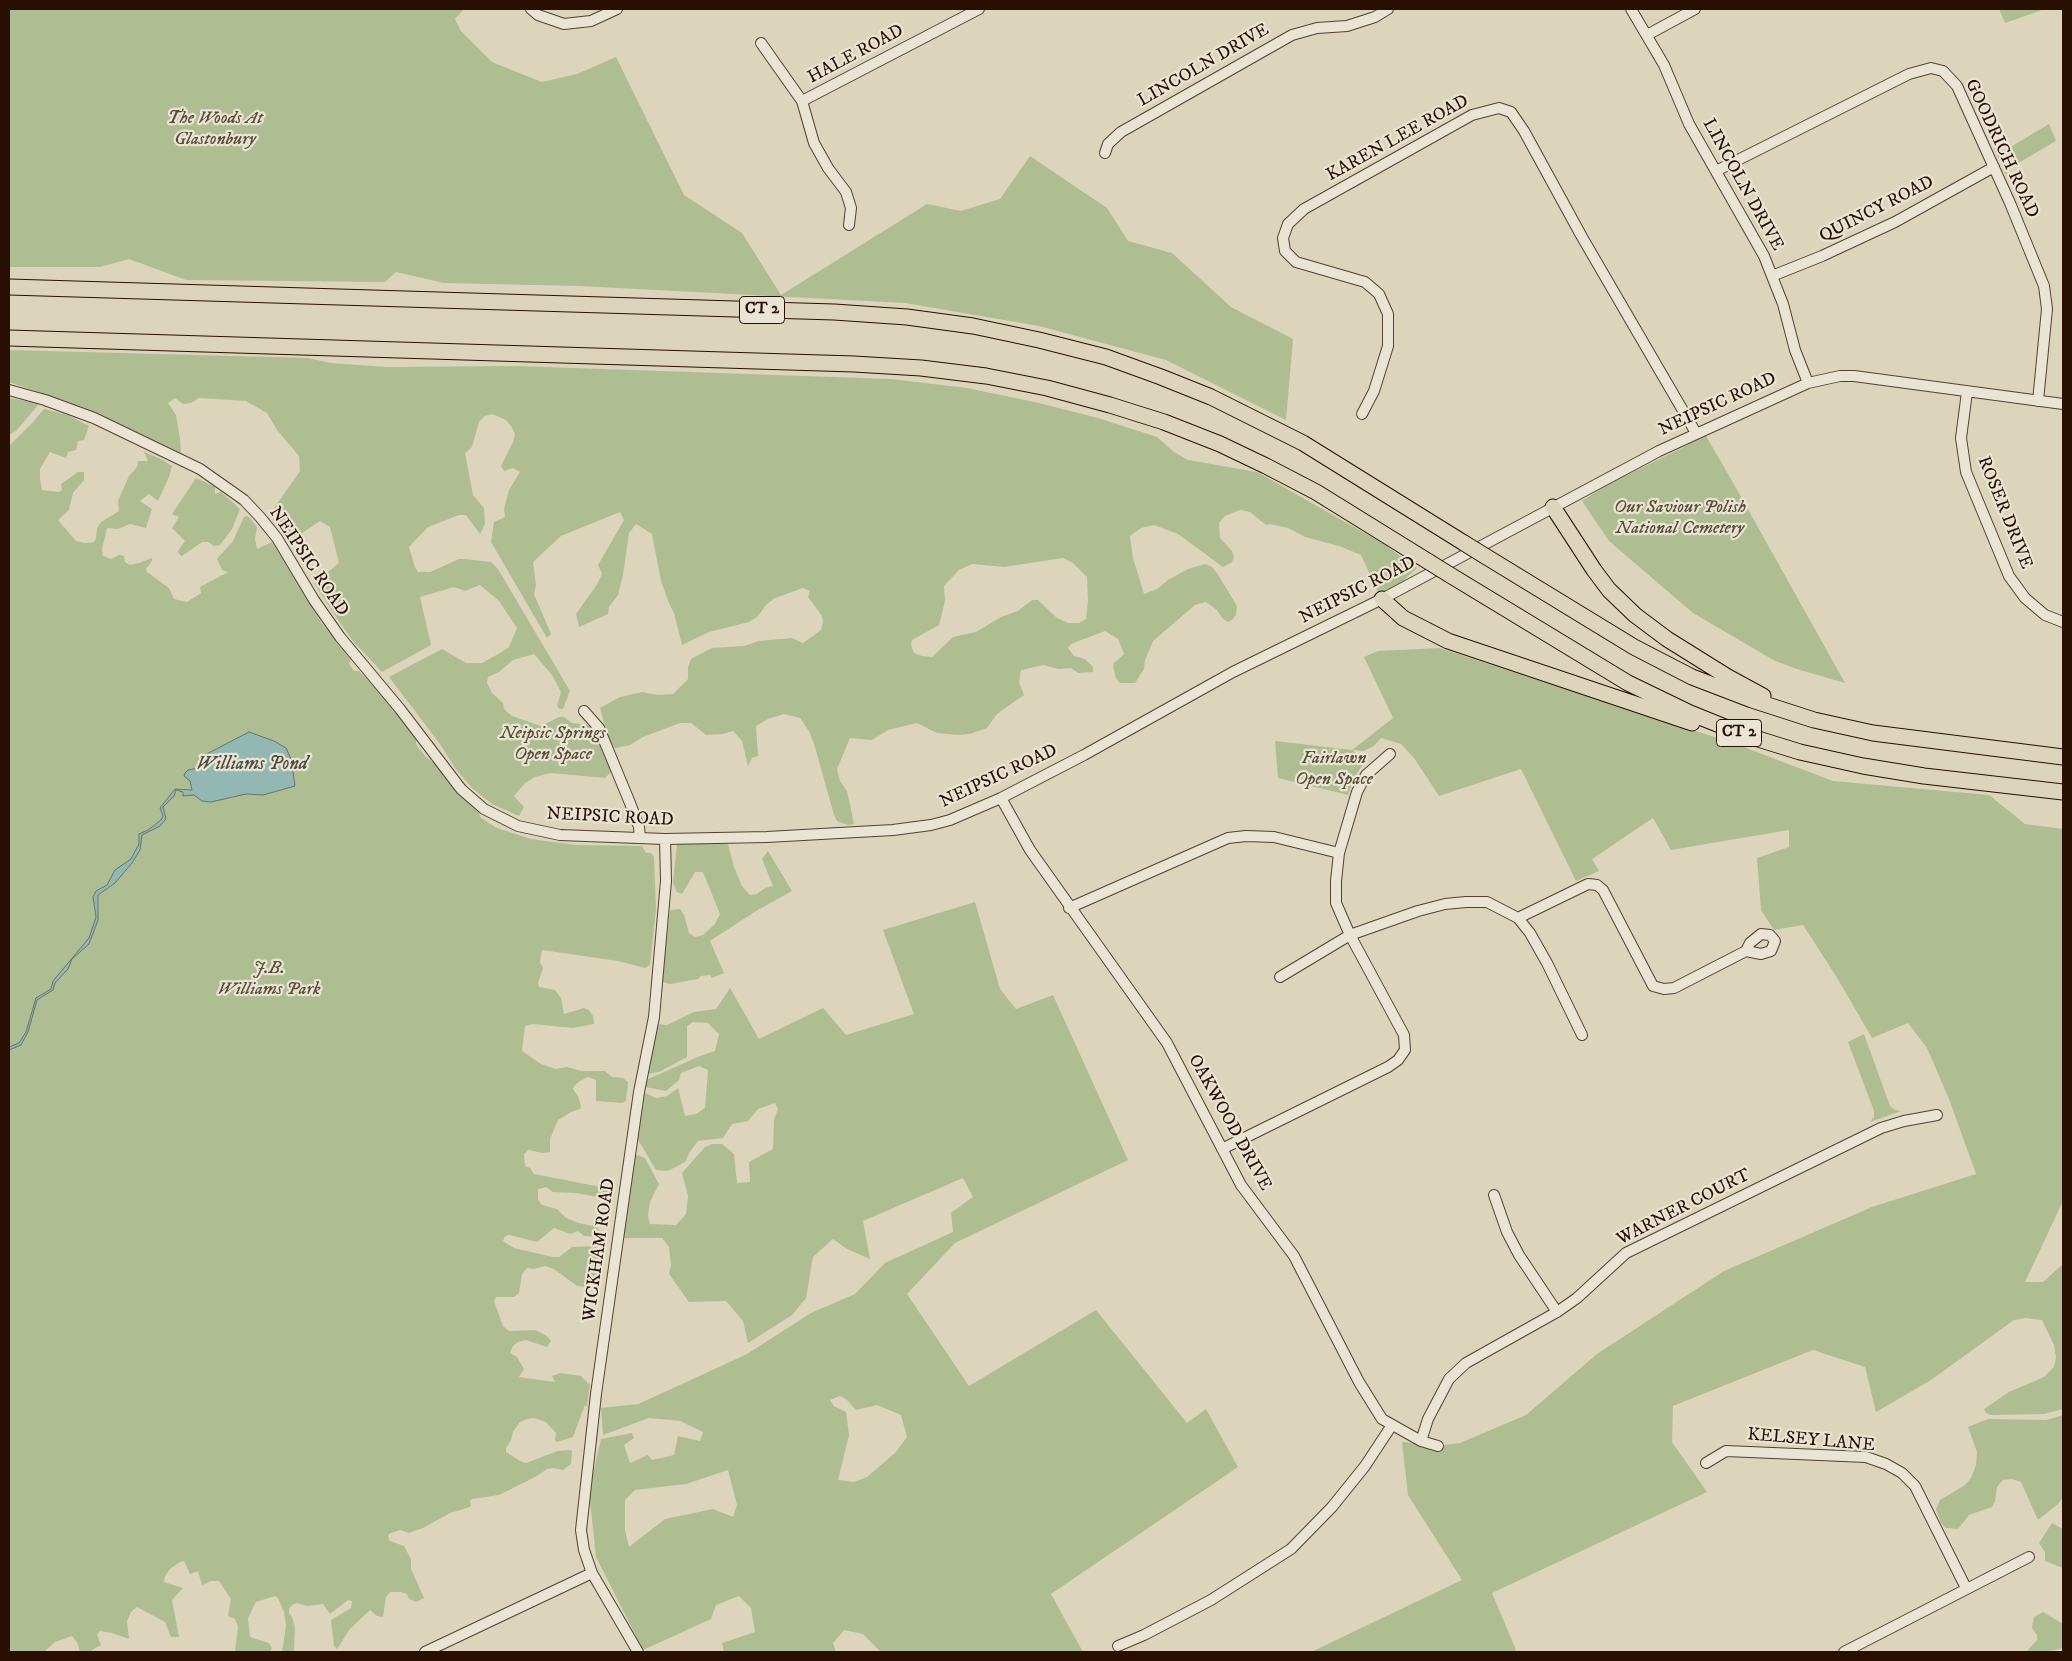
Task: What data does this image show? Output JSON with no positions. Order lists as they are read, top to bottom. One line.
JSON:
{"streets":{"highway":["CT 2"],"street":["HALE ROAD","LINCOLN DRIVE","KAREN LEE ROAD","GOODRICH ROAD","QUINCY ROAD","NEIPSIC ROAD","ROSER DRIVE","OAKWOOD DRIVE","WARNER COURT","WICKHAM ROAD","KELSEY LANE"]},"crossings":[["LINCOLN DRIVE","GOODRICH ROAD"],["LINCOLN DRIVE","QUINCY ROAD"],["LINCOLN DRIVE","NEIPSIC ROAD"],["KAREN LEE ROAD","NEIPSIC ROAD"],["GOODRICH ROAD","QUINCY ROAD"],["GOODRICH ROAD","NEIPSIC ROAD"],["NEIPSIC ROAD","ROSER DRIVE"],["NEIPSIC ROAD","OAKWOOD DRIVE"],["NEIPSIC ROAD","WICKHAM ROAD"],["OAKWOOD DRIVE","WARNER COURT"]],"water":["Williams Pond"],"parks":["The Woods At Glastonbury","Our Saviour Polish National Cemetery","Neipsic Springs Open Space","Fairlawn Open Space","J.B. Williams Park"]}
